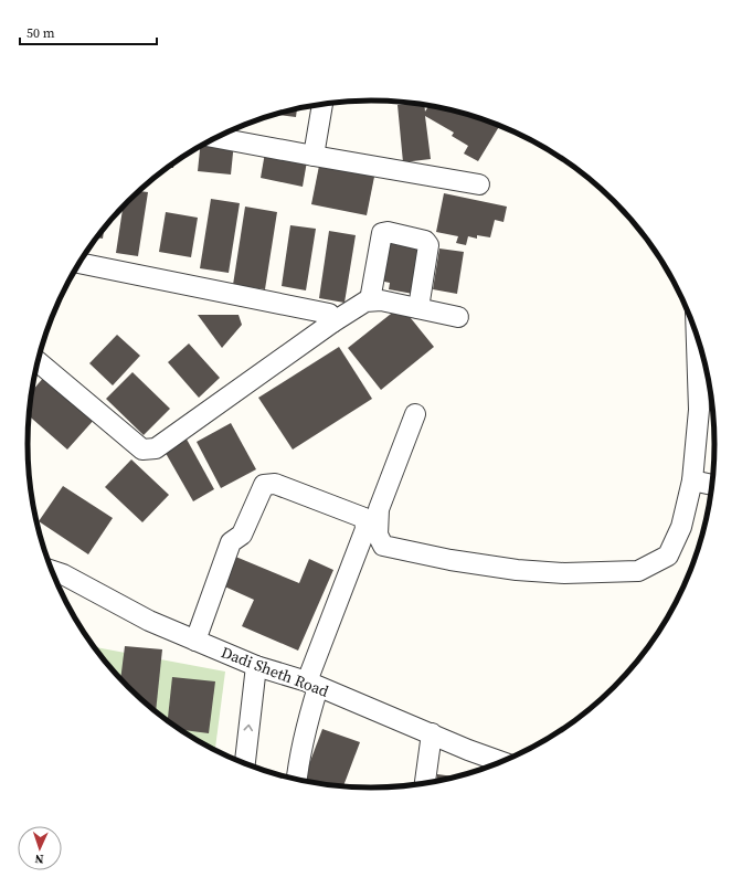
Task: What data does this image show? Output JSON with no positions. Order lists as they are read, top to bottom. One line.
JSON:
{"streets":{"street":["Dadi Sheth Road"]},"scale_bar":"50 m","north":"bottom"}
